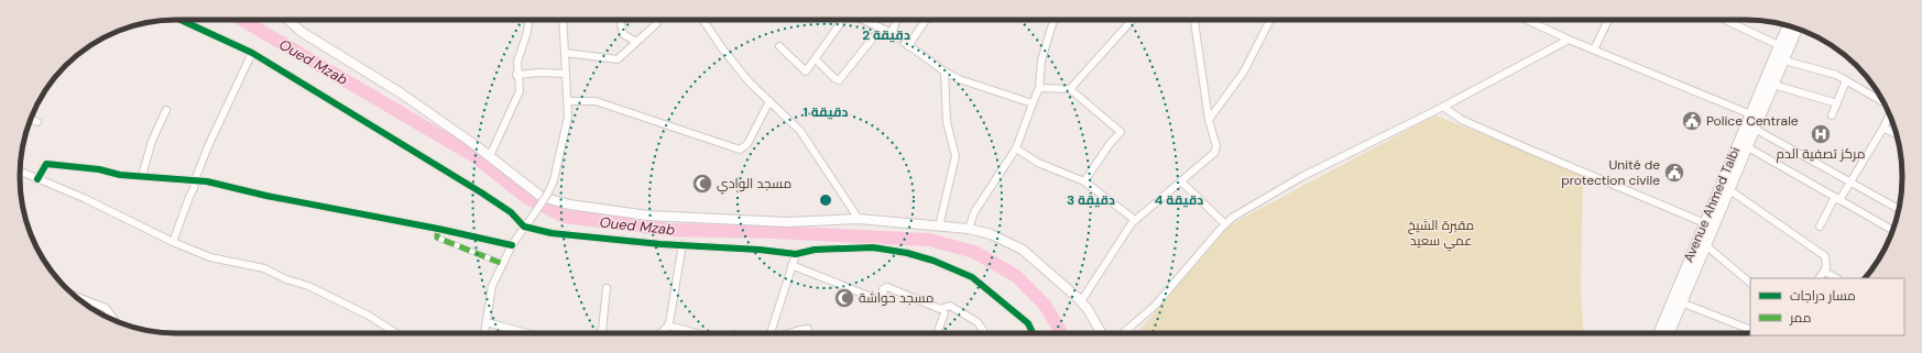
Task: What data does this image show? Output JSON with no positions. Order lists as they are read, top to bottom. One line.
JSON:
{"streets":{"main road":["Avenue Ahmed Talbi"]},"water":["Oued Mzab"],"parks":["مقبرة الشيخ عمي سعيد"],"places":{"public building":["Police Centrale","Unité de protection civile"],"hospital":["مركز تصفية الدم"],"mosque":["مسجد الوادي","مسجد حواشة"]},"legend":["مسار دراجات","ممر"],"rings":["2 دقيقة","1 دقيقة","3 دقيقة","4 دقيقة"]}
